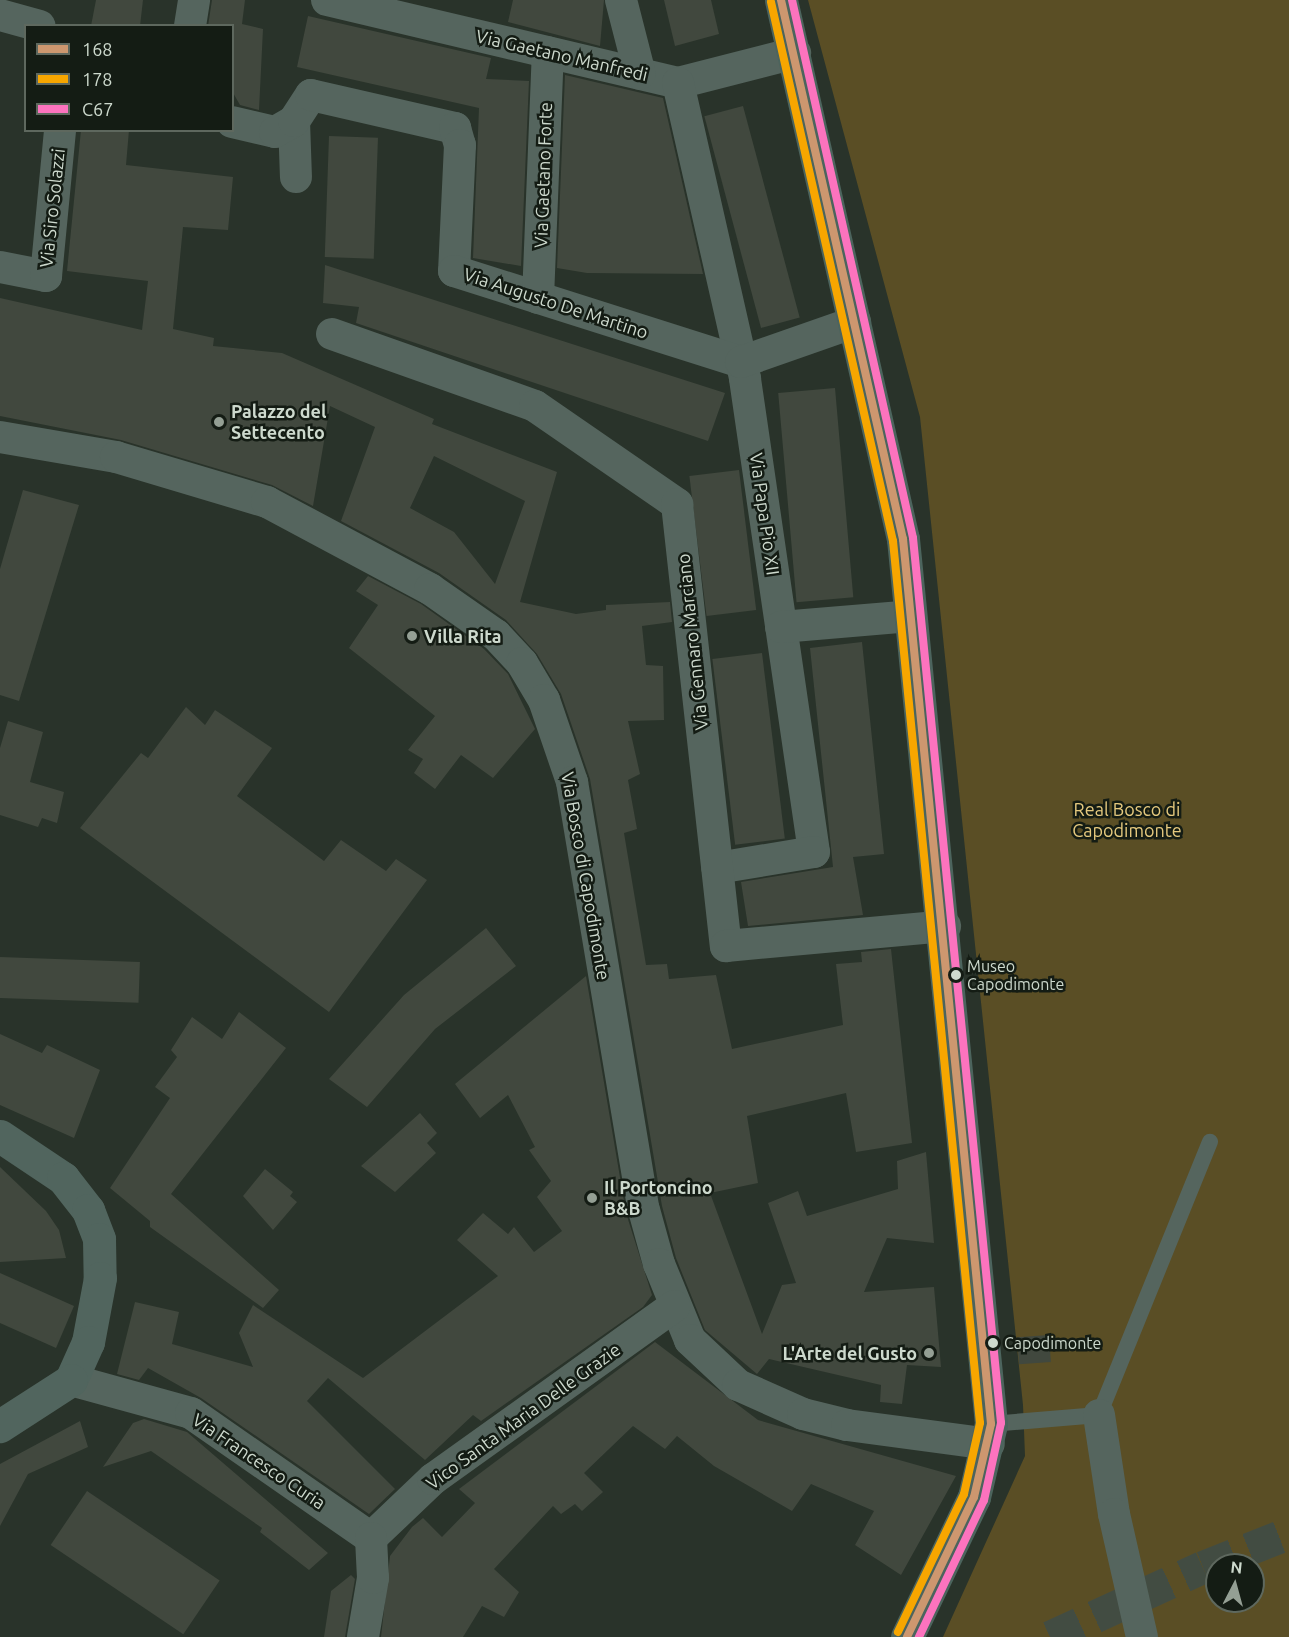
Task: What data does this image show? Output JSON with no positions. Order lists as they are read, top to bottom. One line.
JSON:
{"streets":{"street":["Via Gaetano Manfredi","Via Gaetano Forte","Via Siro Solazzi","Via Augusto De Martino","Via Papa Pio XII","Via Gennaro Marciano","Via Bosco di Capodimonte","Vico Santa Maria Delle Grazie","Via Francesco Curia"]},"crossings":[["Via Gaetano Manfredi","Via Gaetano Forte"],["Via Gaetano Manfredi","Via Papa Pio XII"],["Via Gaetano Forte","Via Augusto De Martino"],["Via Augusto De Martino","Via Papa Pio XII"],["Via Papa Pio XII","Via Gennaro Marciano"],["Via Bosco di Capodimonte","Vico Santa Maria Delle Grazie"],["Vico Santa Maria Delle Grazie","Via Francesco Curia"]],"parks":["Real Bosco di Capodimonte"],"places":["Palazzo del Settecento","Villa Rita","Museo Capodimonte","Il Portoncino B&B","Capodimonte","L'Arte del Gusto"],"lines":["transit line 168","transit line C67","transit line 178"],"legend":["168","178","C67"],"north":"top"}
